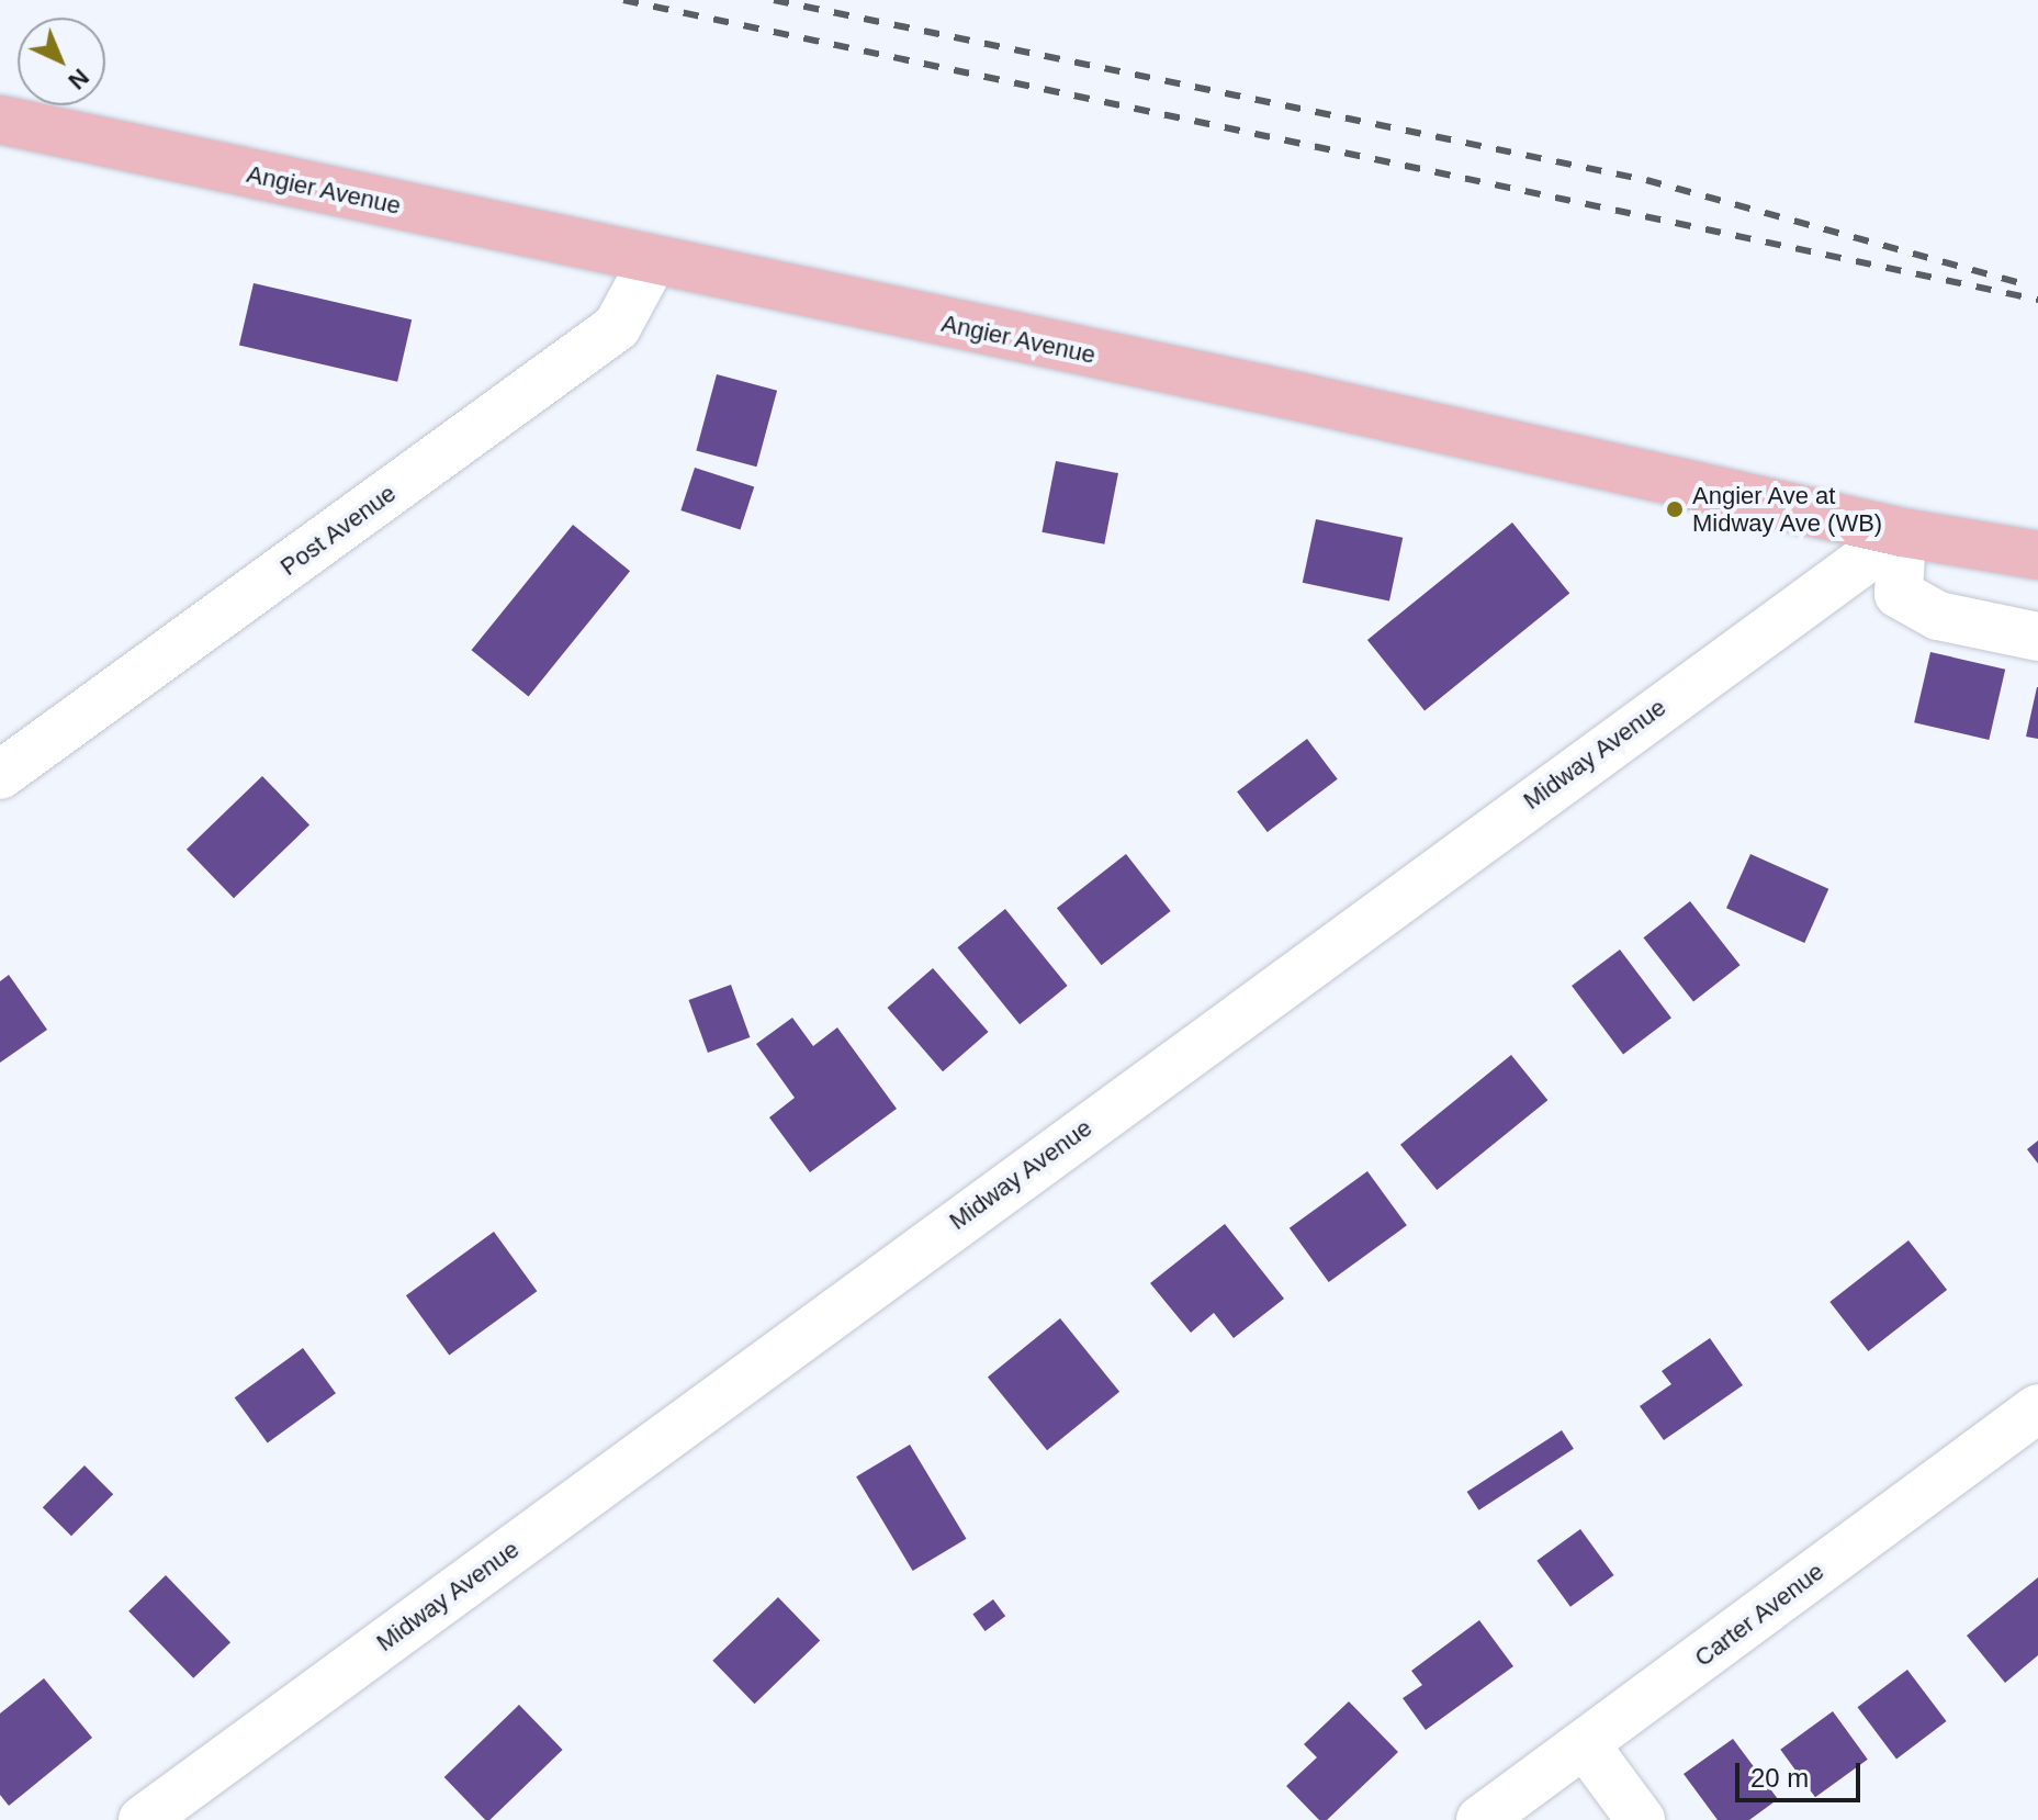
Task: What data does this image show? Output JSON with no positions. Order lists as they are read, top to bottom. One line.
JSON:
{"streets":{"main road":["Angier Avenue"],"street":["Post Avenue","Midway Avenue","Carter Avenue"]},"crossings":[["Angier Avenue","Post Avenue"],["Angier Avenue","Midway Avenue"]],"places":["Angier Ave at Midway Ave (WB)"],"scale_bar":"20 m","north":"bottom right"}
